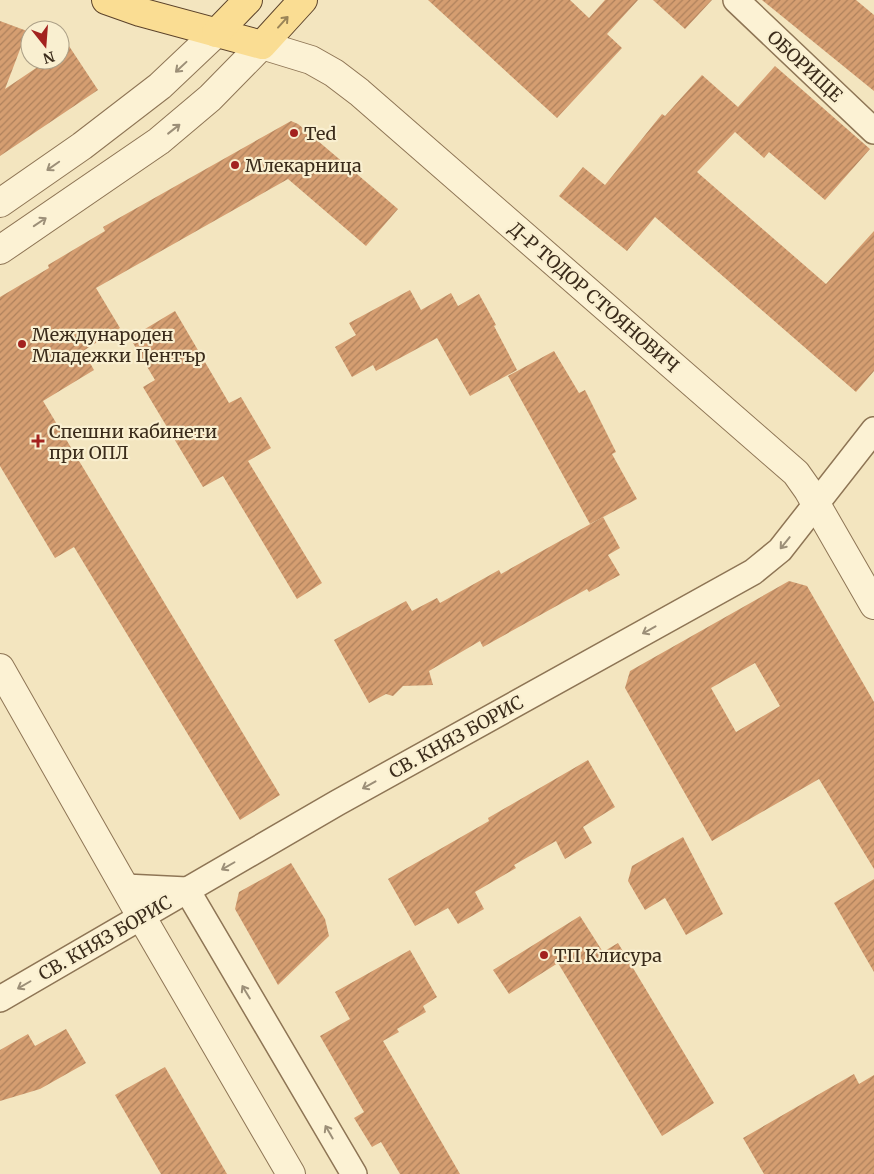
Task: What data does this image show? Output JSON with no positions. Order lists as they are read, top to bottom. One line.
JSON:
{"streets":{"street":["ОБОРИЩЕ","Д-Р ТОДОР СТОЯНОВИЧ","СВ. КНЯЗ БОРИС"]},"crossings":[["Д-Р ТОДОР СТОЯНОВИЧ","СВ. КНЯЗ БОРИС"]],"one_way":["СВ. КНЯЗ БОРИС"],"places":{"other":["Ted","Млекарница","Международен Младежки Център","ТП Клисура"],"health":["Спешни кабинети при ОПЛ"]},"north":"bottom"}
